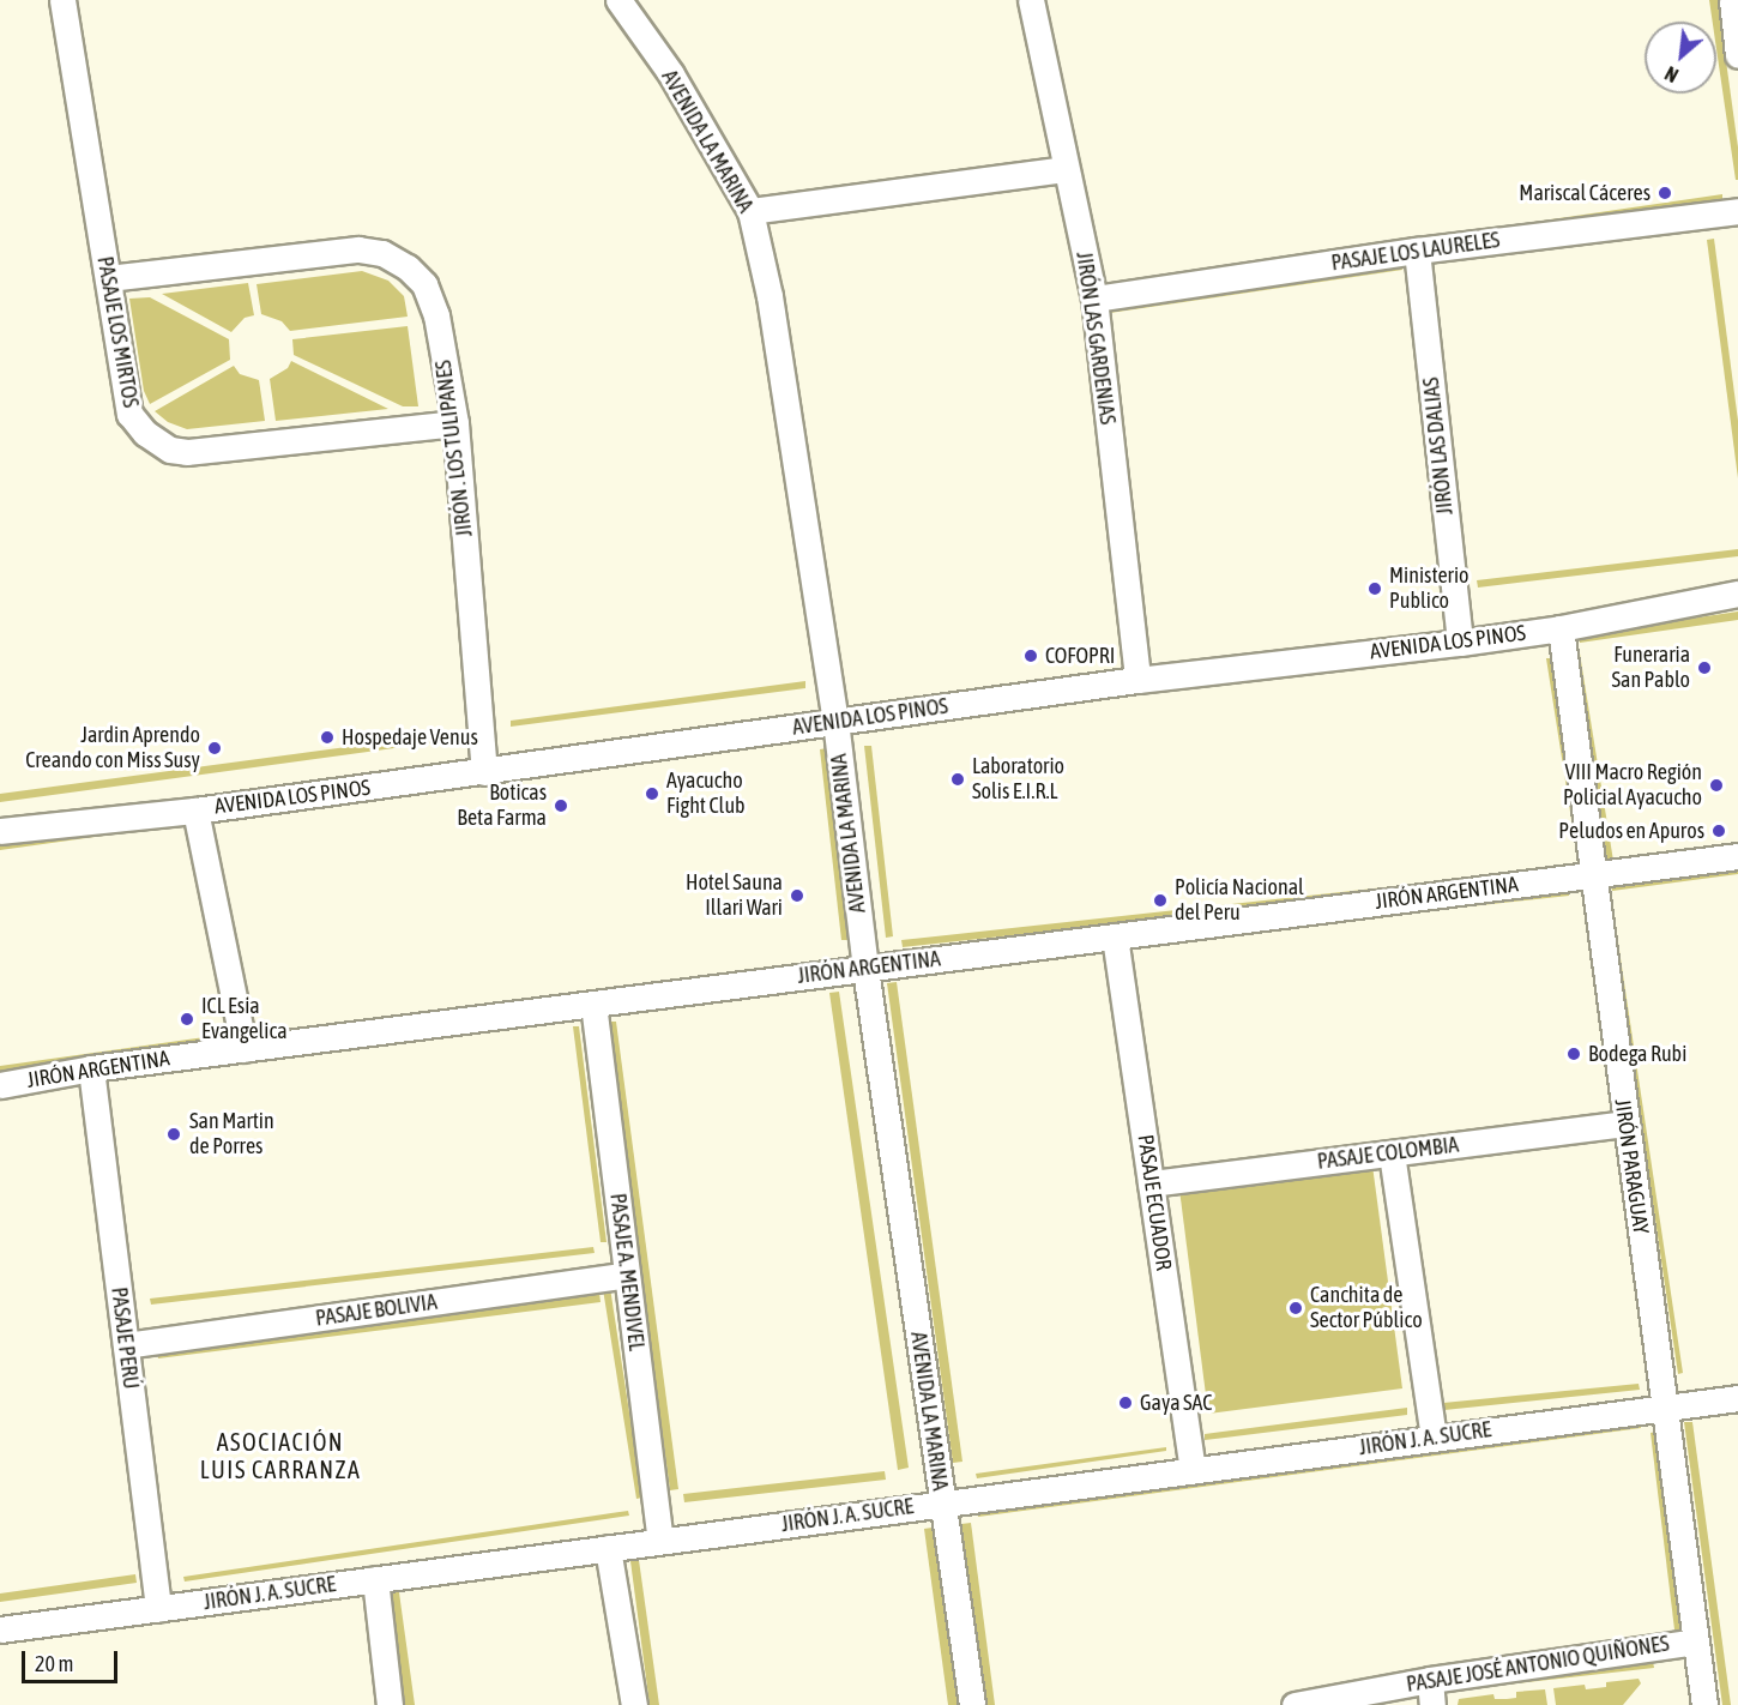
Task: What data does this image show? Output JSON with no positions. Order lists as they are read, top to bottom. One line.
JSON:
{"streets":{"street":["AVENIDA LA MARINA","PASAJE LOS LAURELES","PASAJE LOS MIRTOS","JIRÓN LAS GARDENIAS","JIRÓN LAS DALIAS","JIRÓN . LOS TULIPANES","AVENIDA LOS PINOS","JIRÓN ARGENTINA","PASAJE COLOMBIA","JIRÓN PARAGUAY","PASAJE ECUADOR","PASAJE A. MENDIVEL","PASAJE BOLIVIA","PASAJE PERÚ","JIRÓN J. A. SUCRE","PASAJE JOSÉ ANTONIO QUIÑONES"]},"crossings":[["AVENIDA LA MARINA","AVENIDA LOS PINOS"],["AVENIDA LA MARINA","JIRÓN ARGENTINA"],["AVENIDA LA MARINA","JIRÓN J. A. SUCRE"],["PASAJE LOS LAURELES","JIRÓN LAS GARDENIAS"],["PASAJE LOS LAURELES","JIRÓN LAS DALIAS"],["PASAJE LOS MIRTOS","JIRÓN . LOS TULIPANES"],["JIRÓN LAS GARDENIAS","AVENIDA LOS PINOS"],["JIRÓN LAS DALIAS","AVENIDA LOS PINOS"],["JIRÓN . LOS TULIPANES","AVENIDA LOS PINOS"],["AVENIDA LOS PINOS","JIRÓN PARAGUAY"],["JIRÓN ARGENTINA","JIRÓN PARAGUAY"],["JIRÓN ARGENTINA","PASAJE ECUADOR"],["JIRÓN ARGENTINA","PASAJE A. MENDIVEL"],["JIRÓN ARGENTINA","PASAJE PERÚ"],["PASAJE COLOMBIA","JIRÓN PARAGUAY"],["PASAJE COLOMBIA","PASAJE ECUADOR"],["JIRÓN PARAGUAY","JIRÓN J. A. SUCRE"],["JIRÓN PARAGUAY","PASAJE JOSÉ ANTONIO QUIÑONES"],["PASAJE ECUADOR","JIRÓN J. A. SUCRE"],["PASAJE A. MENDIVEL","PASAJE BOLIVIA"],["PASAJE A. MENDIVEL","JIRÓN J. A. SUCRE"],["PASAJE BOLIVIA","PASAJE PERÚ"],["PASAJE PERÚ","JIRÓN J. A. SUCRE"]],"districts":["ASOCIACIÓN LUIS CARRANZA"],"places":["Mariscal Cáceres","Ministerio Publico","COFOPRI","Funeraria San Pablo","Hospedaje Venus","Jardin Aprendo Creando con Miss Susy","Laboratorio Solis E.I.R.L","VIII Macro Región Policial Ayacucho","Ayacucho Fight Club","Boticas Beta Farma","Peludos en Apuros","Hotel Sauna Illari Wari","Policía Nacional del Peru","ICL Esia Evangelica","Bodega Rubi","San Martin de Porres","Canchita de Sector Público","Gaya SAC"],"scale_bar":"20 m","north":"bottom left"}
